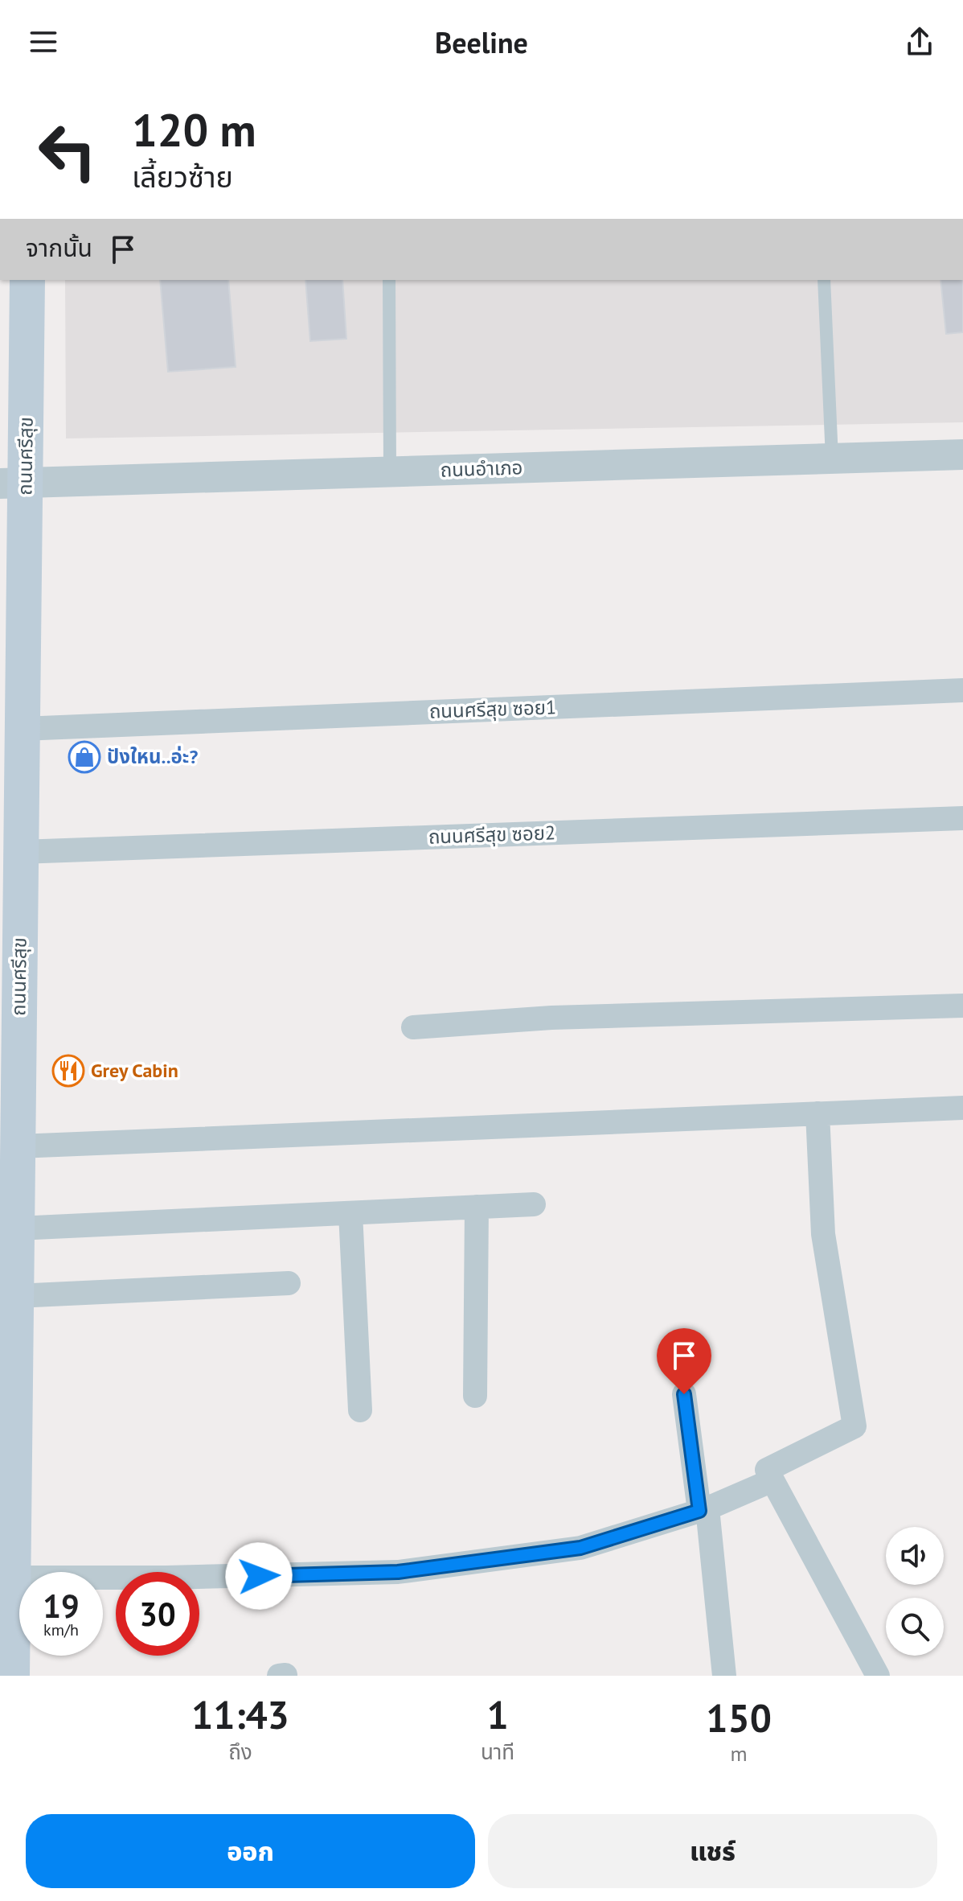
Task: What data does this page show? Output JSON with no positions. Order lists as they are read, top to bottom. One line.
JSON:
{"streets":{"main road":["ถนนศรีสุข"],"street":["ถนนอำเภอ","ถนนศรีสุข ซอย1","ถนนศรีสุข ซอย2"]},"crossings":[["ถนนศรีสุข","ถนนอำเภอ"],["ถนนศรีสุข","ถนนศรีสุข ซอย1"],["ถนนศรีสุข","ถนนศรีสุข ซอย2"]],"places":{"shop":["ปังใหน..อ่ะ?"],"restaurant":["Grey Cabin"]},"page":{"header":"Beeline","turn":["120 m","เลี้ยวซ้าย"],"then":"จากนั้น","speed":"19 km/h","limit":"30","eta":["11:43","ถึง","1","นาที","150","m"],"buttons":["ออก","แชร์"]}}
